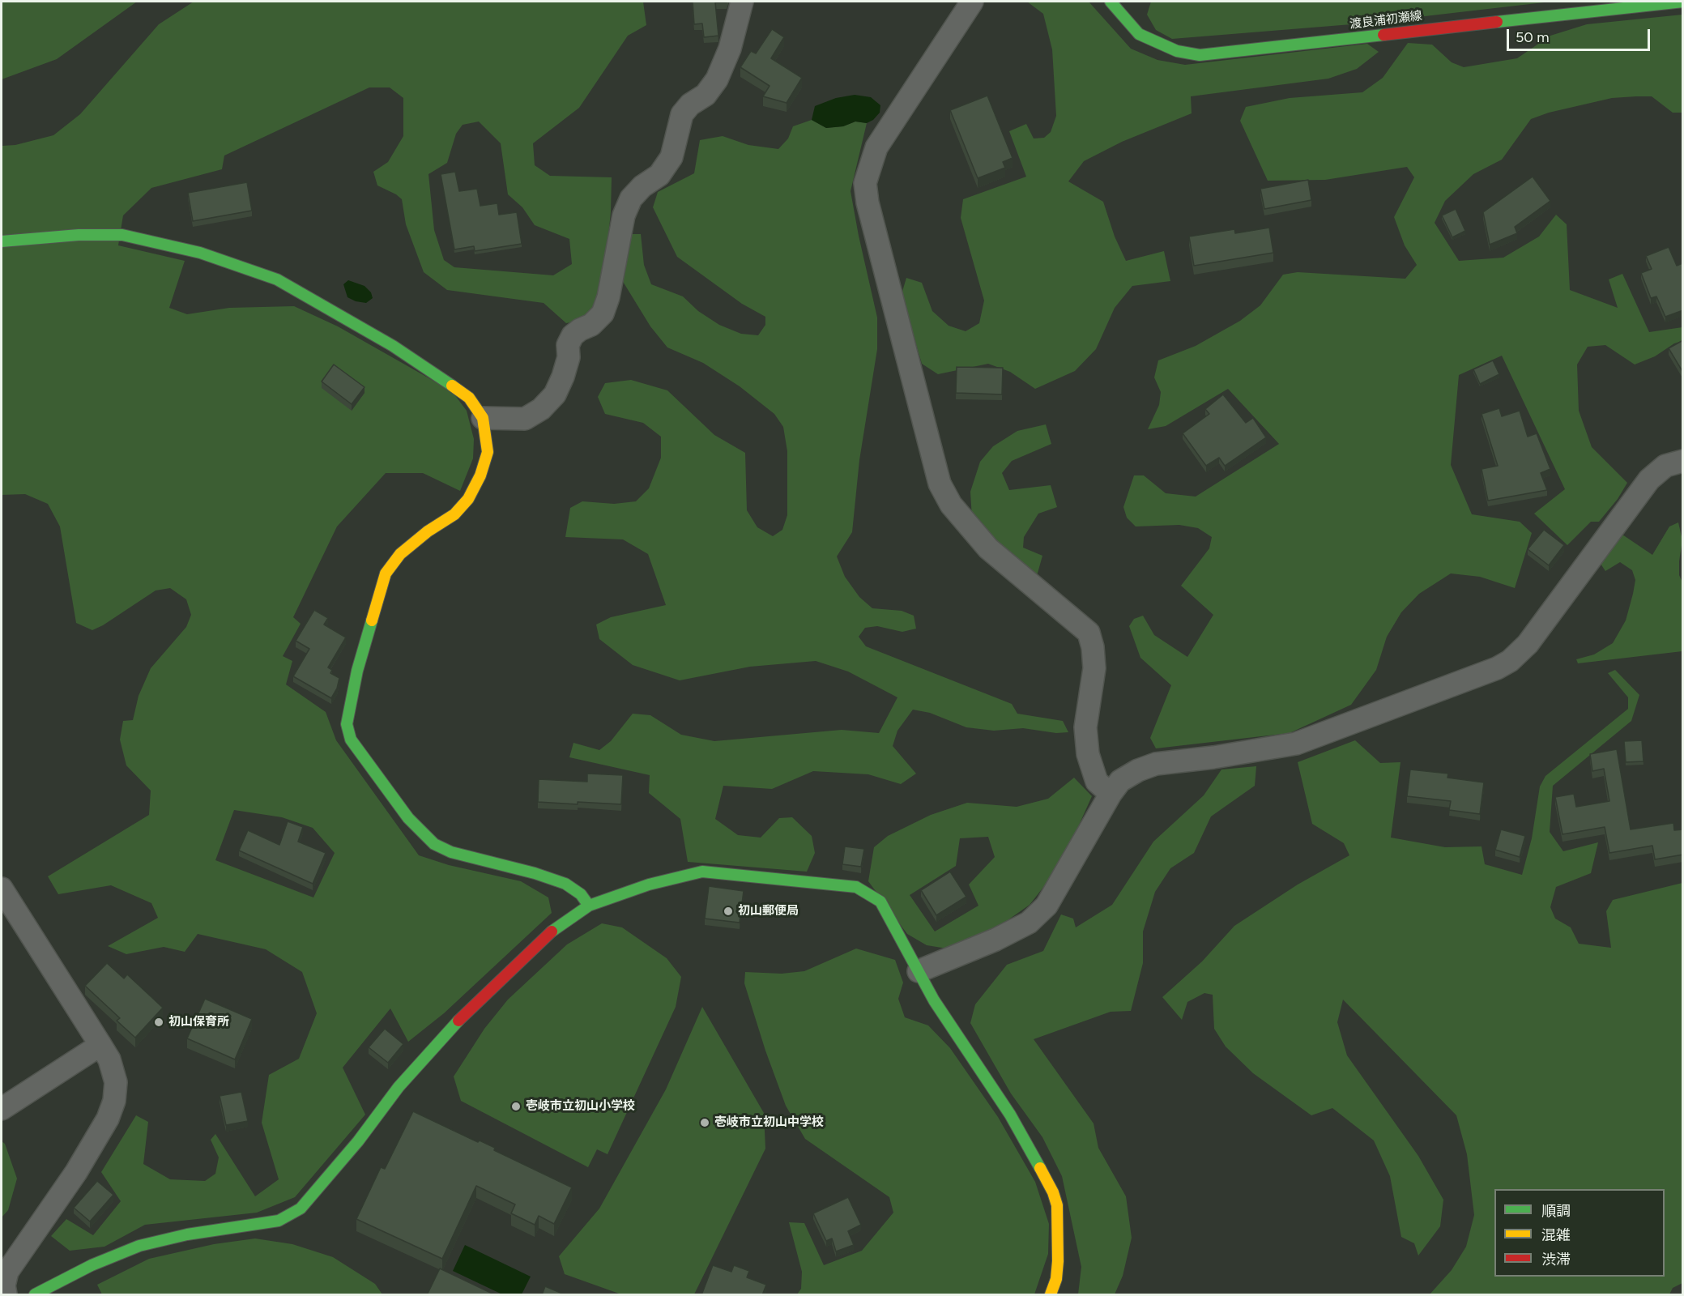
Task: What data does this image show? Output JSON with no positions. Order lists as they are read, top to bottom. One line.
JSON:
{"streets":{"street":["渡良浦初瀬線"]},"places":["初山郵便局","初山保育所","壱岐市立初山小学校","壱岐市立初山中学校"],"legend":["順調","混雑","渋滞"],"scale_bar":"50 m"}
